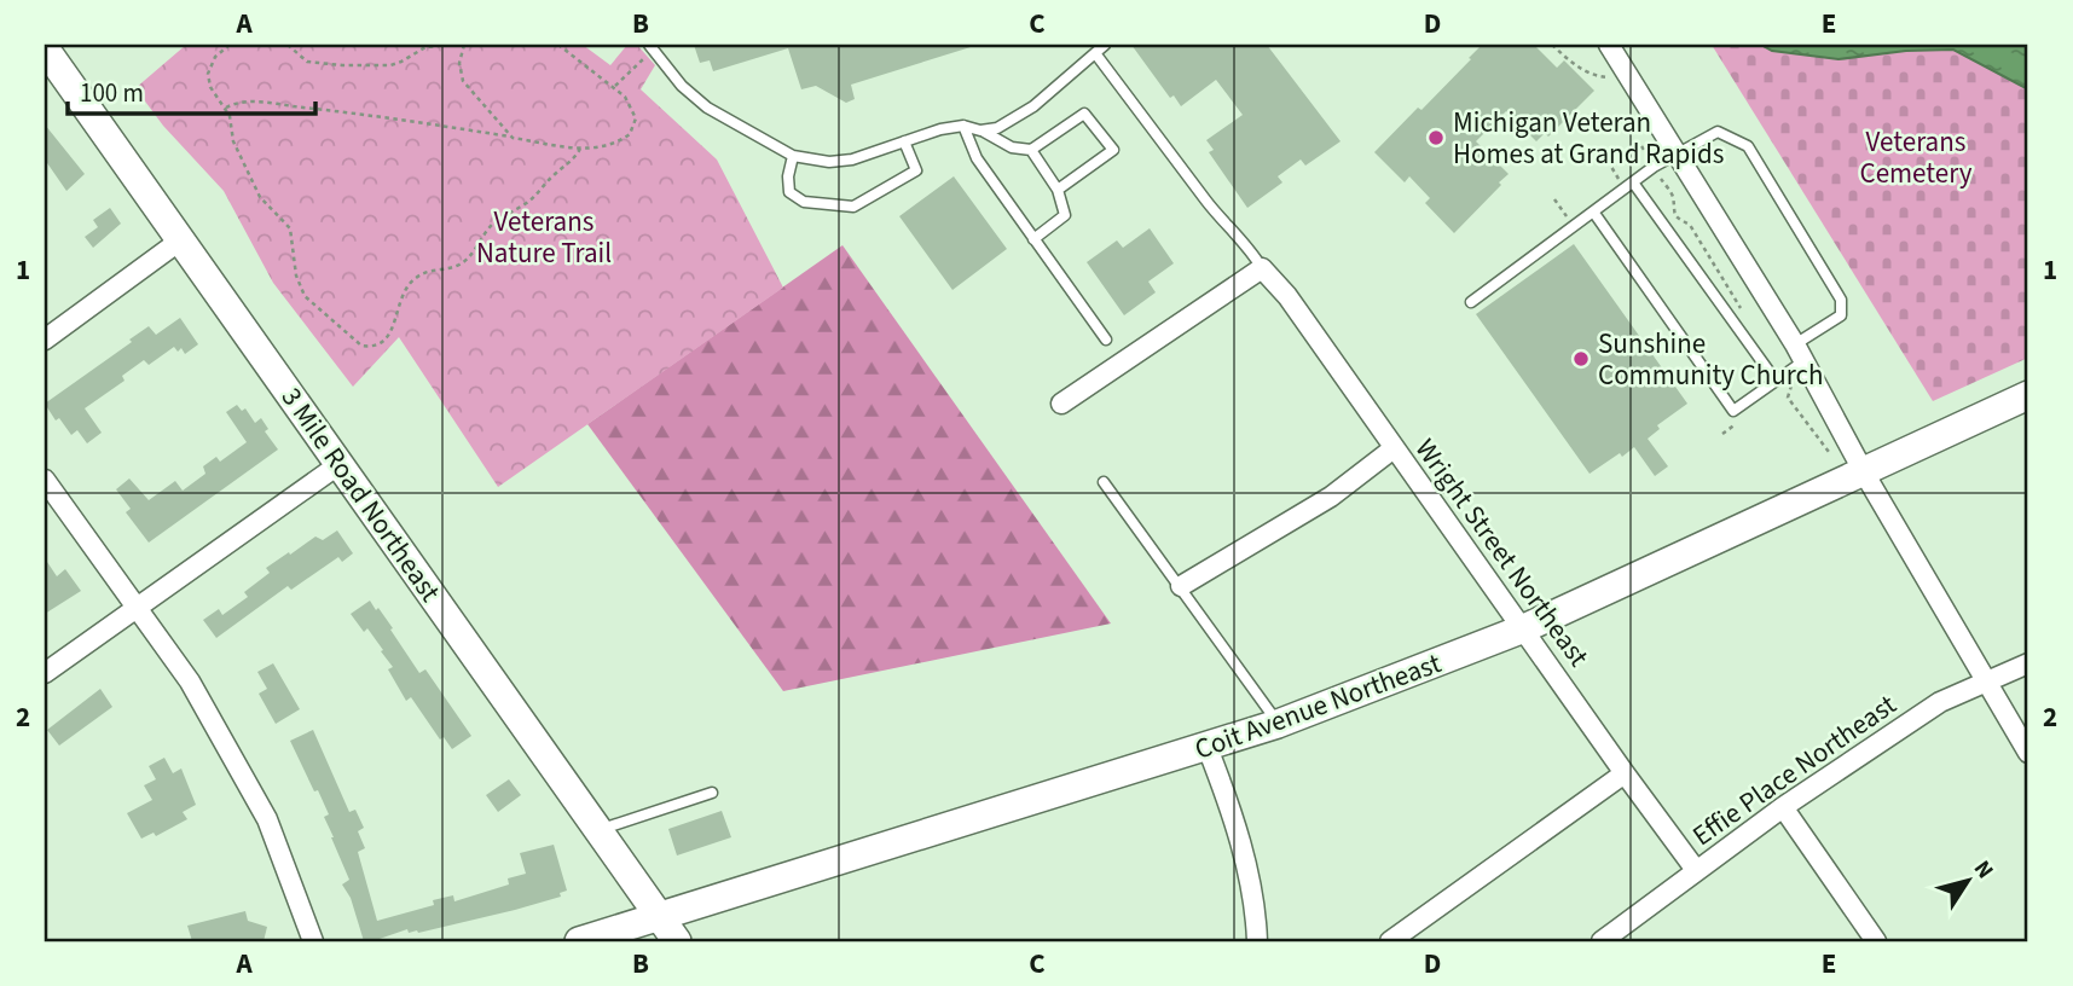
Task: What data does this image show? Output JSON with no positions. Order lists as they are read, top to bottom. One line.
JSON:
{"streets":{"main road":["3 Mile Road Northeast","Coit Avenue Northeast"],"street":["Wright Street Northeast","Effie Place Northeast"]},"crossings":[["3 Mile Road Northeast","Coit Avenue Northeast"],["Wright Street Northeast","Coit Avenue Northeast"],["Wright Street Northeast","Effie Place Northeast"]],"parks":["Veterans Cemetery","Veterans Nature Trail"],"places":["Michigan Veteran Homes at Grand Rapids","Sunshine Community Church"],"scale_bar":"100 m","north":"top right","grid":{"columns":["A","B","C","D","E"],"rows":["1","2"]}}
